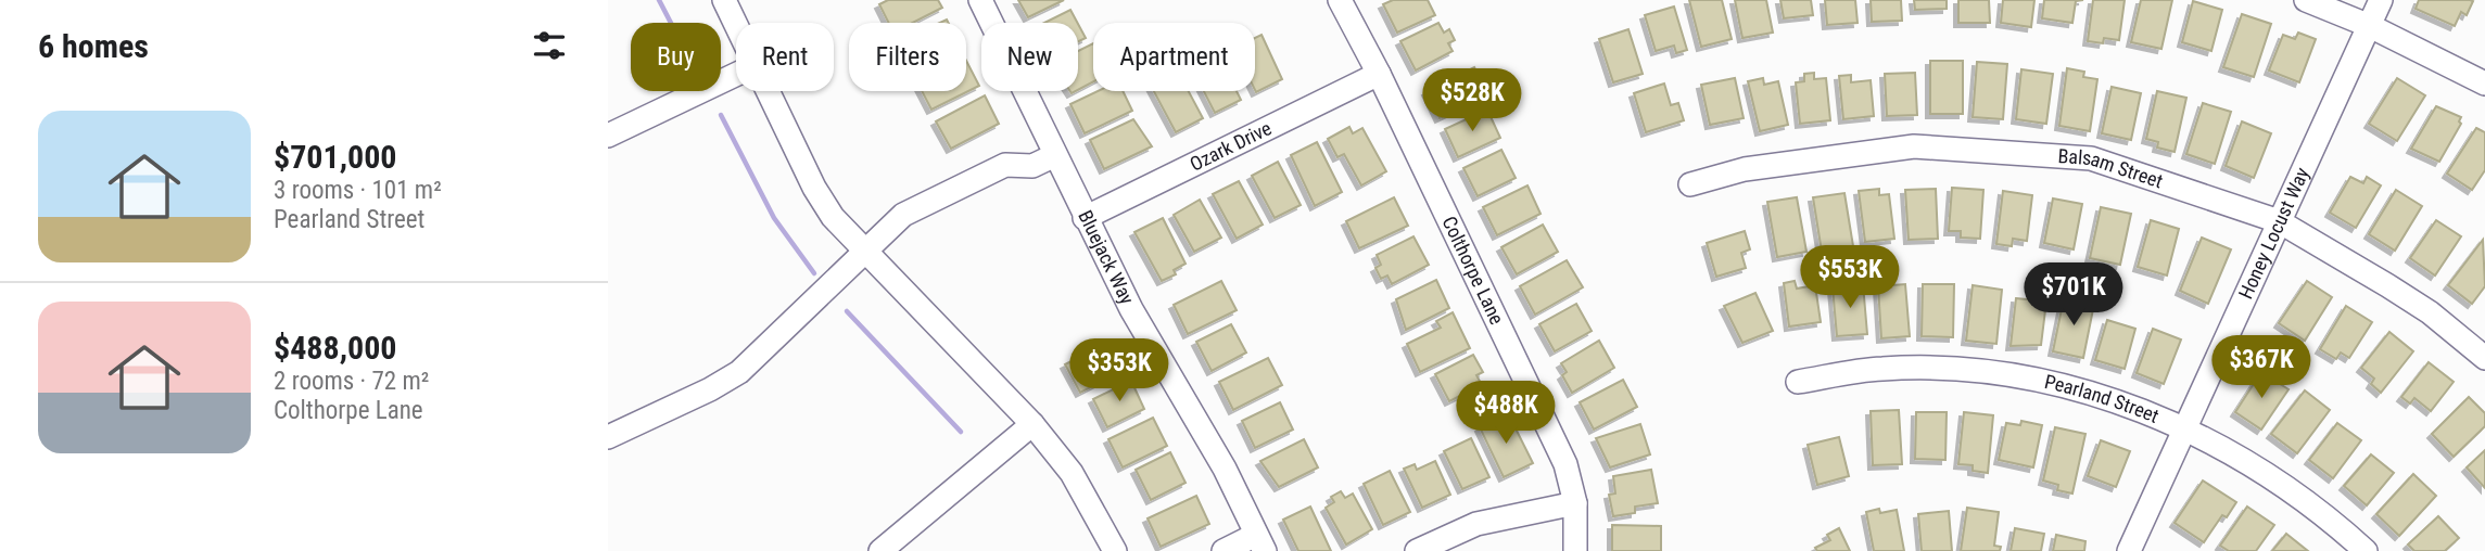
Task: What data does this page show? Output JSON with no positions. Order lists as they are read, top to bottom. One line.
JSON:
{"streets":{"street":["Ozark Drive","Balsam Street","Honey Locust Way","Bluejack Way","Colthorpe Lane","Pearland Street"]},"crossings":[["Ozark Drive","Bluejack Way"],["Ozark Drive","Colthorpe Lane"],["Balsam Street","Honey Locust Way"],["Honey Locust Way","Pearland Street"]],"page":{"heading":"6 homes","chip":["Buy","Rent","Filters","New","Apartment"],"price":["$528K","$553K","$701K","$367K","$353K","$488K"],"list":[{"name":"$701,000","note":"3 rooms · 101 m² · Pearland Street"},{"name":"$488,000","note":"2 rooms · 72 m² · Colthorpe Lane"}]}}
